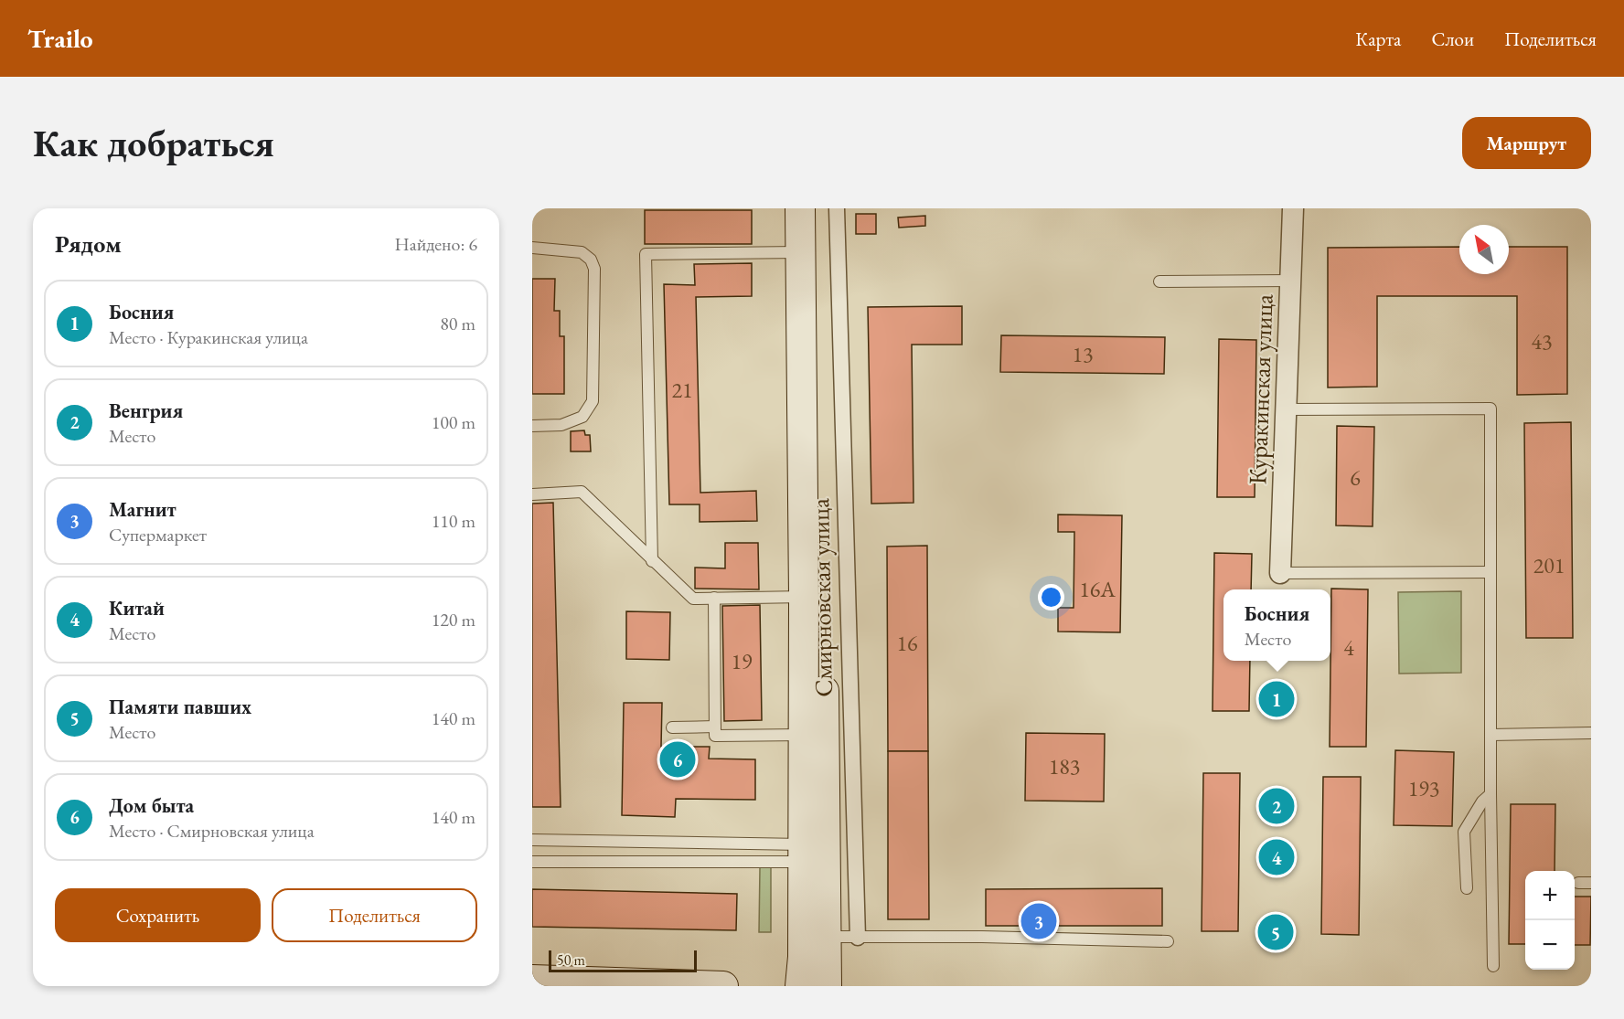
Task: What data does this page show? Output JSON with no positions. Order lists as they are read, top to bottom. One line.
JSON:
{"streets":{"main road":["Смирновская улица"],"street":["Куракинская улица"]},"house_numbers":["43","13","21","6","201","16А","16","4","19","183","193"],"scale_bar":"50 m","north":"top left","page":{"header":"Trailo","nav":["Карта","Слои","Поделиться"],"buttons":["Маршрут",["Сохранить","Поделиться"]],"title":"Как добраться","heading":["Рядом","Найдено: 6"],"list":[{"mark":"1","name":"Босния","note":"Место · Куракинская улица","value":"80 m"},{"mark":"2","name":"Венгрия","note":"Место","value":"100 m"},{"mark":"3","name":"Магнит","note":"Супермаркет","value":"110 m"},{"mark":"4","name":"Китай","note":"Место","value":"120 m"},{"mark":"5","name":"Памяти павших","note":"Место","value":"140 m"},{"mark":"6","name":"Дом быта","note":"Место · Смирновская улица","value":"140 m"}],"popup":["Босния","Место"],"pins":["1","6","2","4","3","5"],"map_buttons":["+","−"],"scale":"50 m"}}
